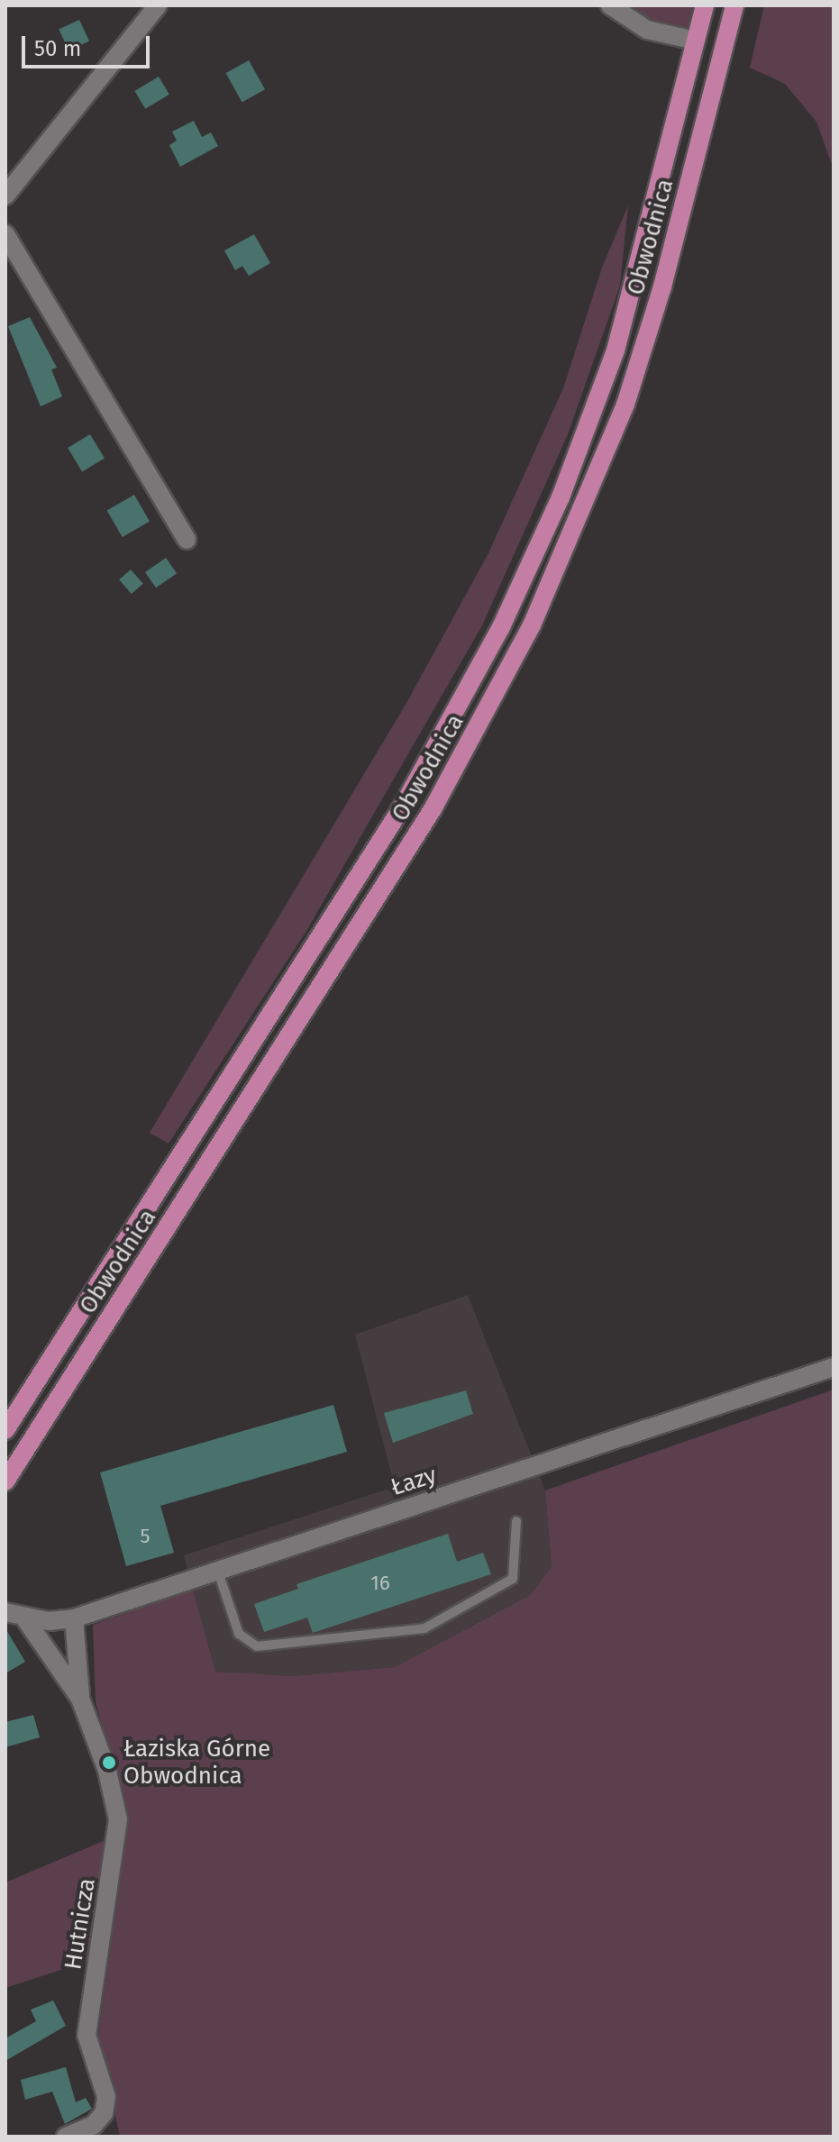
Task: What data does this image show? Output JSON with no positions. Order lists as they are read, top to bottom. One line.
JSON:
{"streets":{"main road":["Obwodnica"],"street":["Łazy","Hutnicza"]},"places":["Łaziska Górne Obwodnica"],"house_numbers":["5","16"],"scale_bar":"50 m"}
